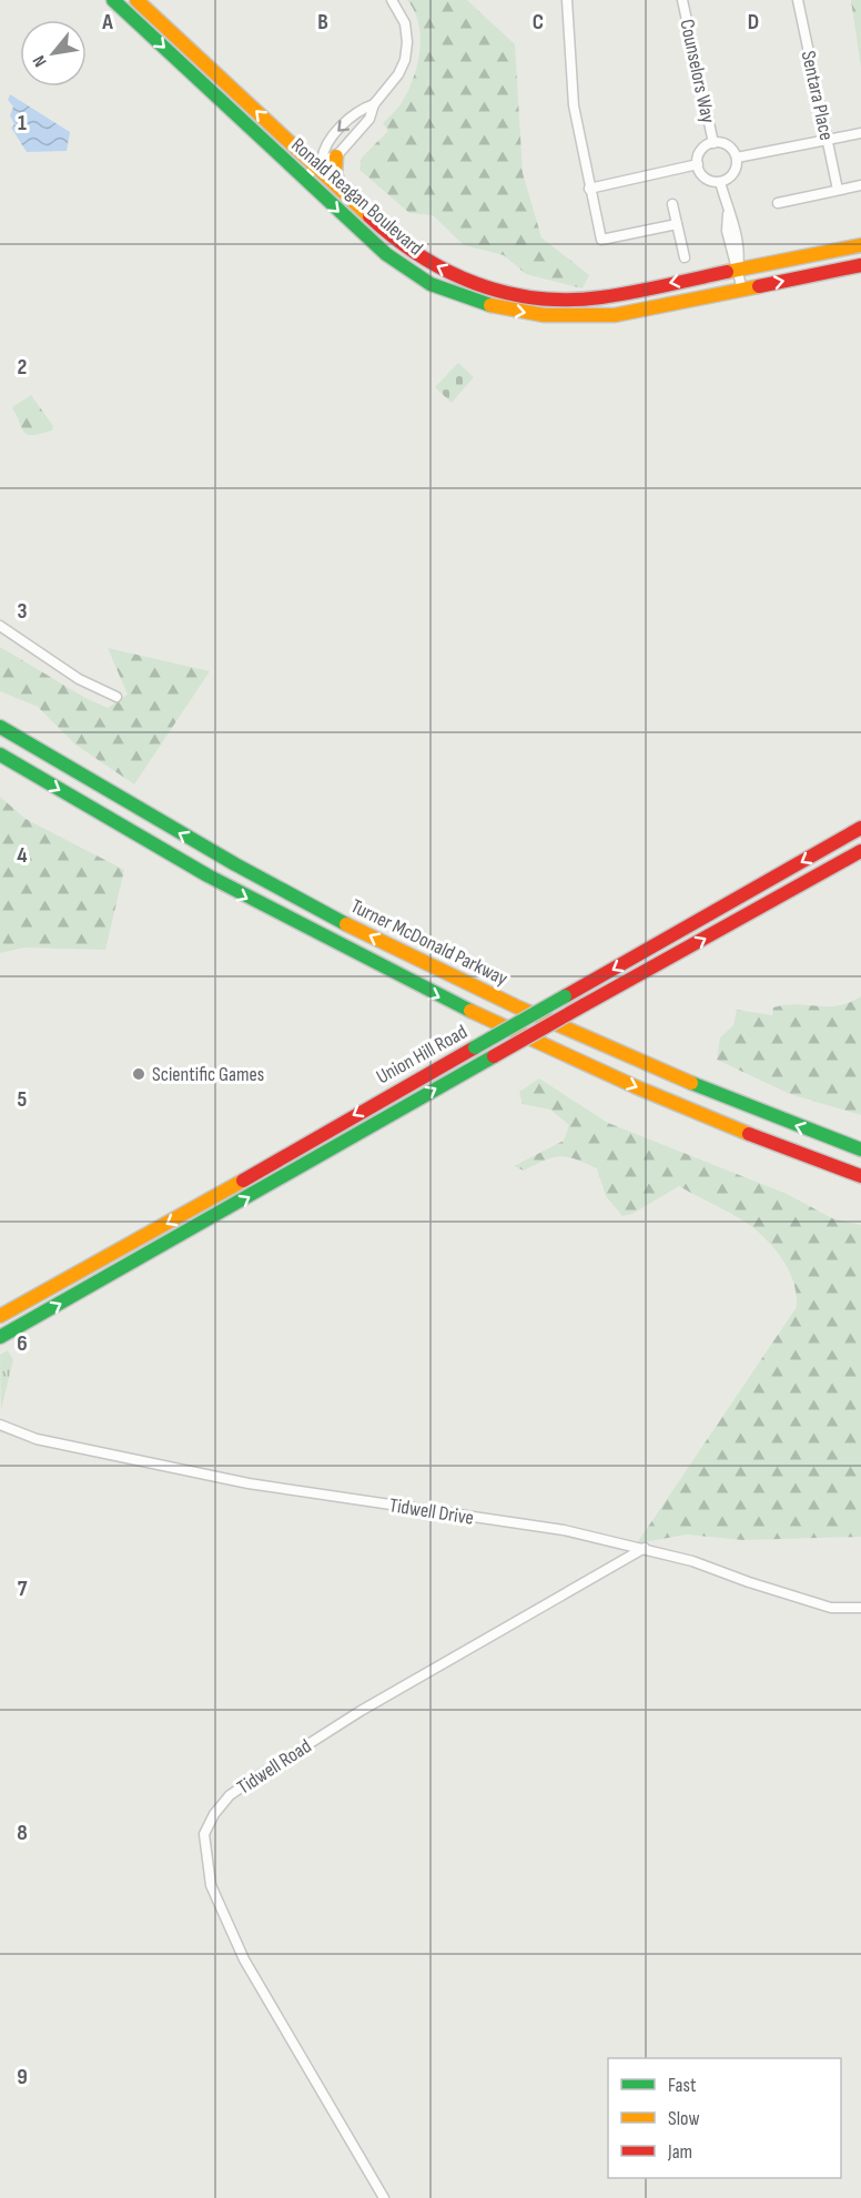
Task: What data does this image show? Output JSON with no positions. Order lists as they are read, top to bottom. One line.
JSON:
{"streets":{"main road":["Ronald Reagan Boulevard","Turner McDonald Parkway","Union Hill Road"],"street":["Counselors Way","Sentara Place","Tidwell Drive","Tidwell Road"]},"crossings":[["Tidwell Drive","Tidwell Road"]],"places":["Scientific Games"],"legend":["Fast","Slow","Jam"],"north":"bottom left","grid":{"columns":["A","B","C","D"],"rows":["1","2","3","4","5","6","7","8","9"]}}
